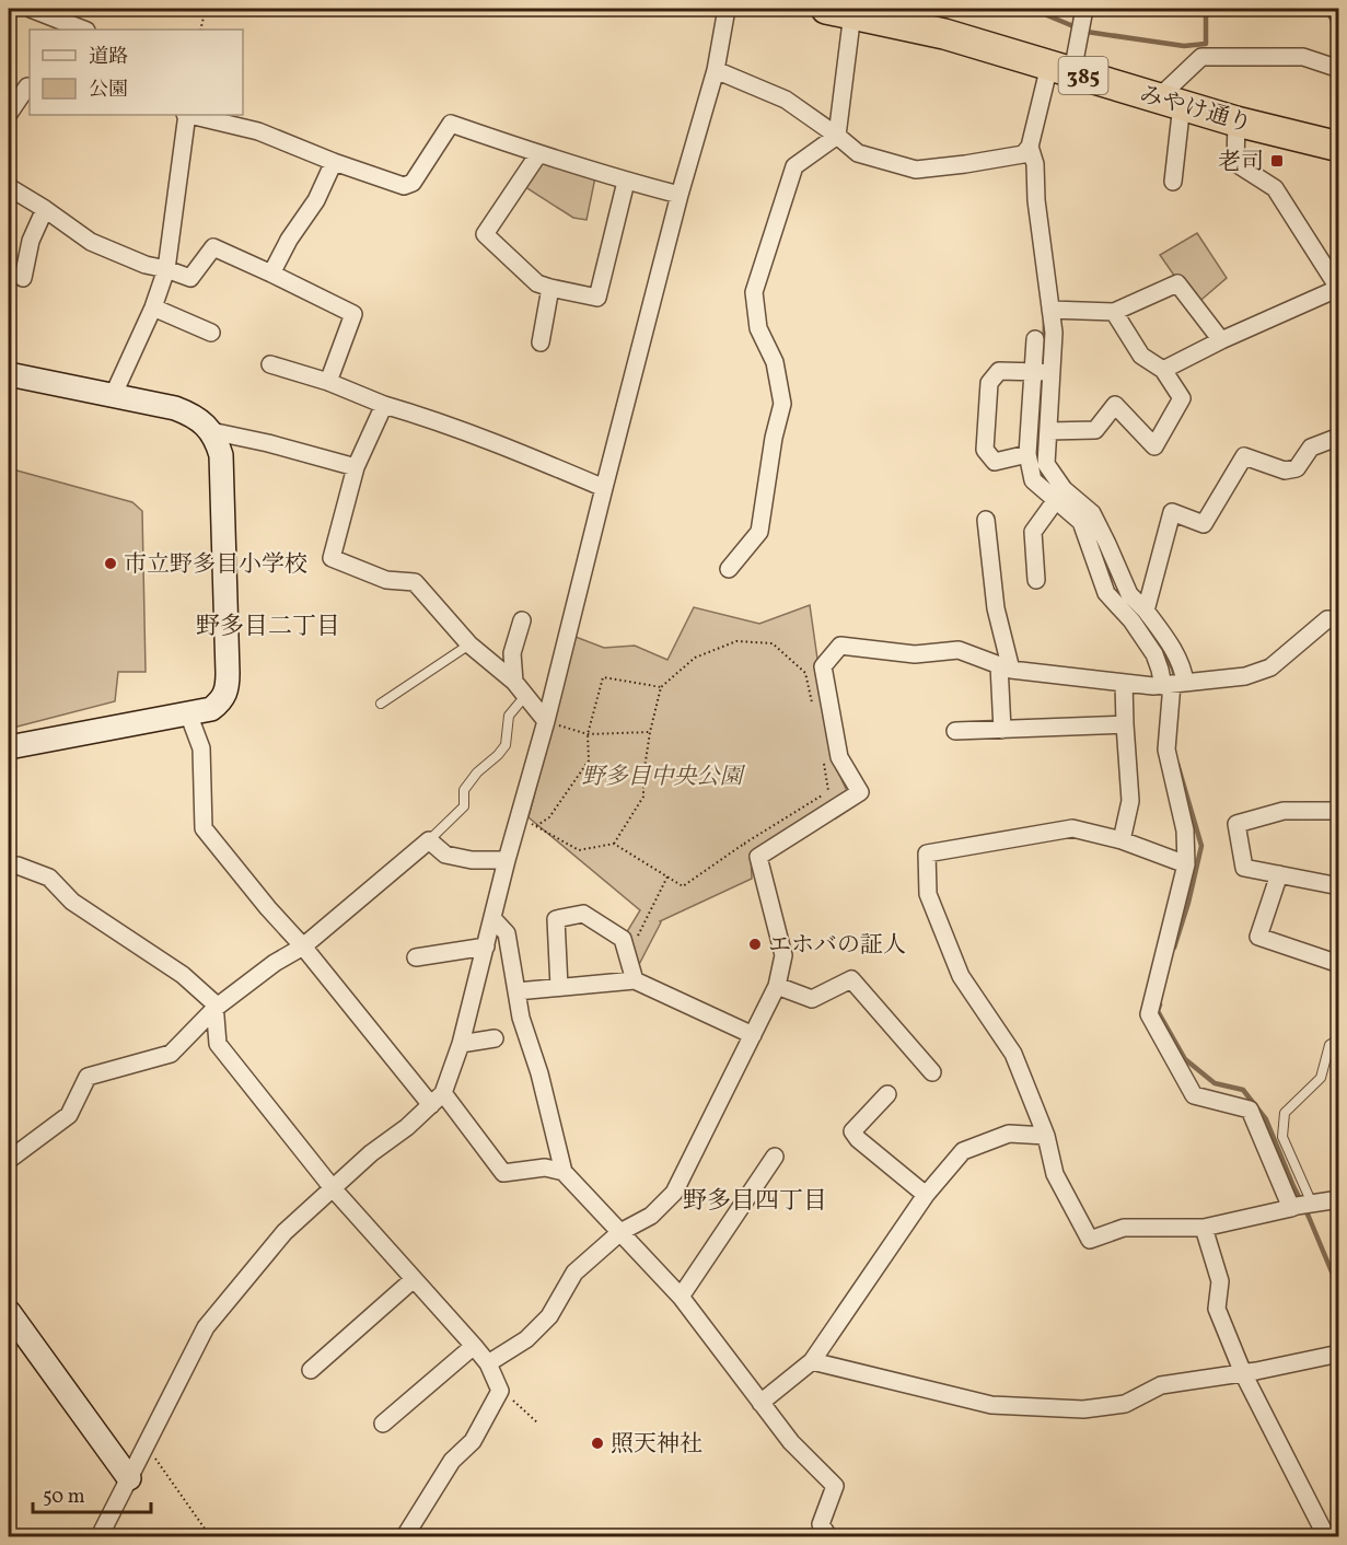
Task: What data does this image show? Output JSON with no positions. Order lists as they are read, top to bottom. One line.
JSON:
{"streets":{"highway":["385","みやけ通り"]},"districts":["野多目二丁目","野多目四丁目"],"parks":["野多目中央公園"],"places":{"transit":["老司"],"other":["市立野多目小学校","エホバの証人","照天神社"]},"legend":["道路","公園"],"scale_bar":"50 m"}
